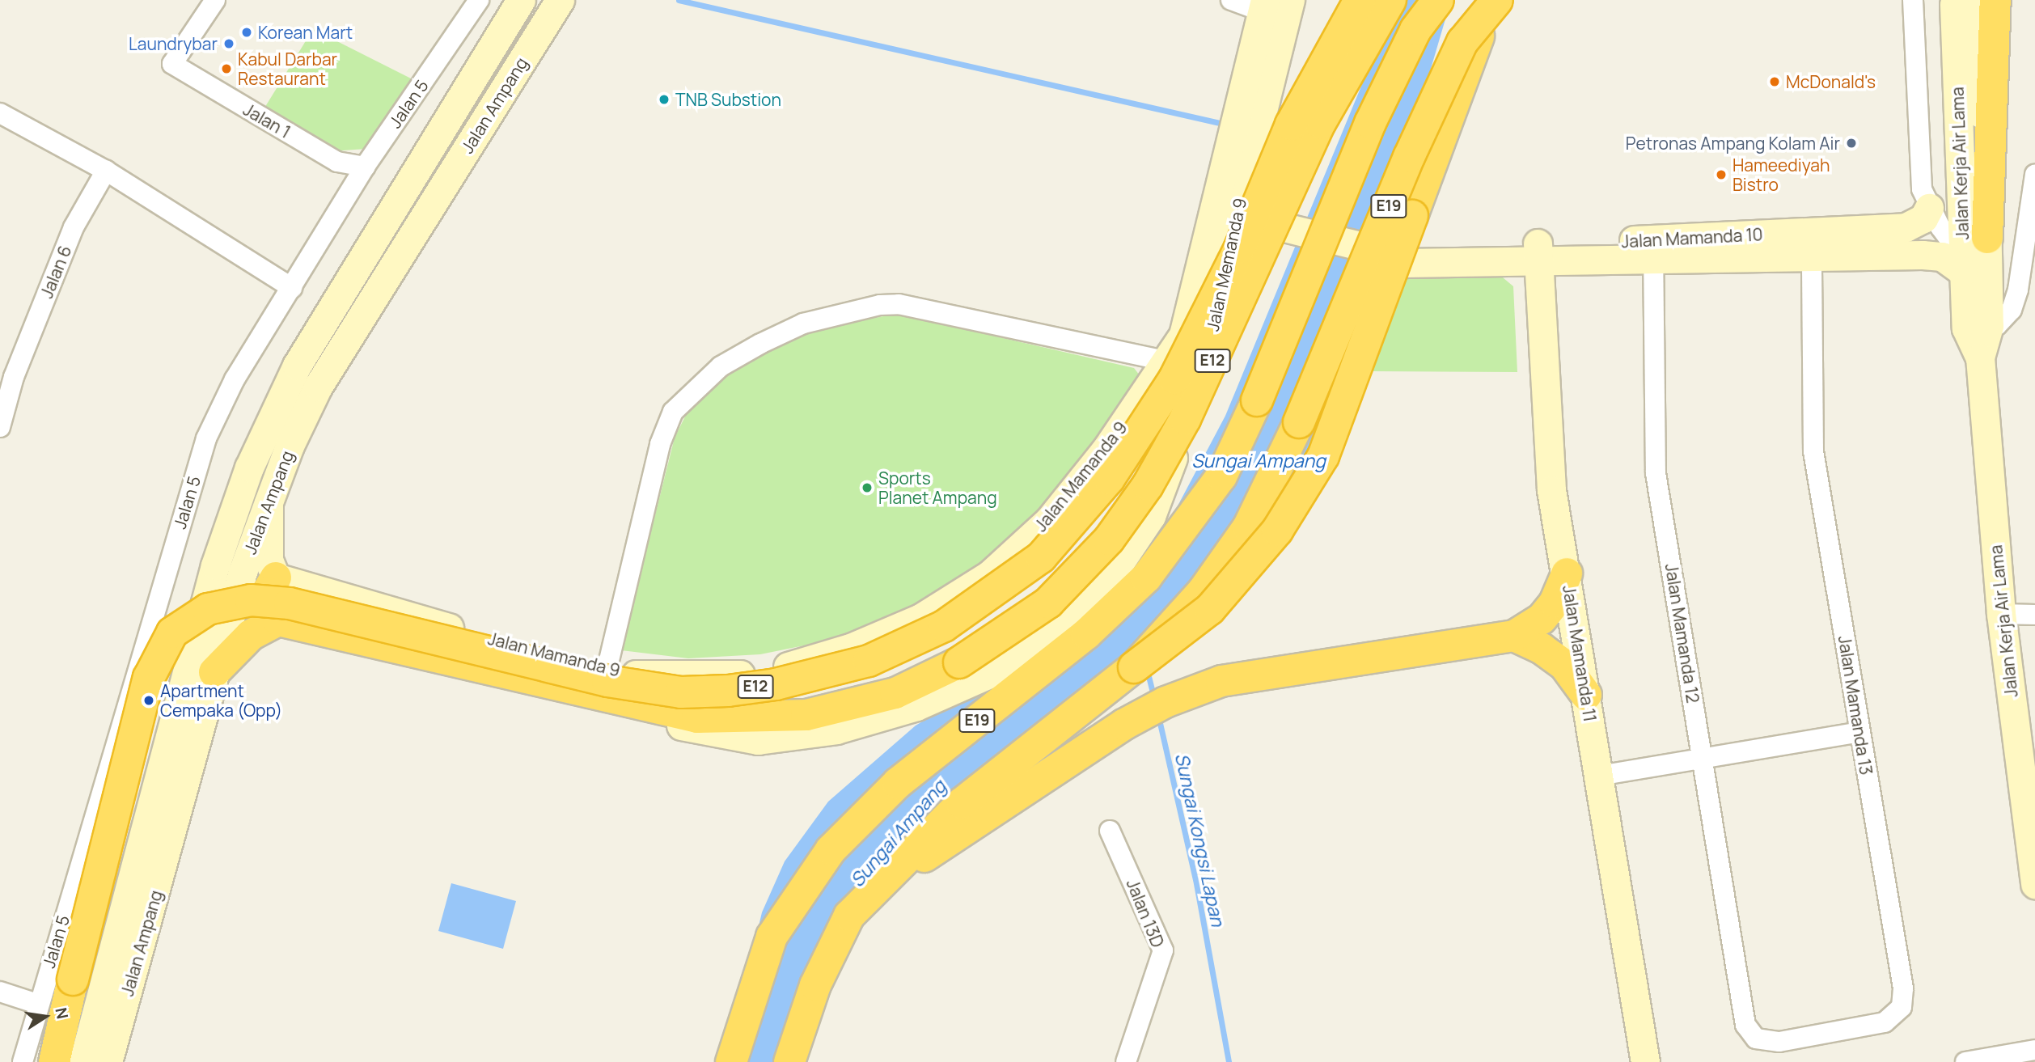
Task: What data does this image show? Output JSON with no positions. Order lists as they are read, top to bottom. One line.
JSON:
{"streets":{"highway":["E19","E12"],"street":["Jalan 5","Jalan Ampang","Jalan 1","Jalan Kerja Air Lama","Jalan Mamanda 10","Jalan Memanda 9","Jalan 6","Jalan Mamanda 9","Jalan Mamanda 12","Jalan Mamanda 11","Jalan Mamanda 13","Jalan 13D"]},"crossings":[["Jalan 5","Jalan 1"],["Jalan Kerja Air Lama","Jalan Mamanda 10"],["Jalan Mamanda 10","Jalan Memanda 9"],["Jalan Mamanda 10","Jalan Mamanda 12"],["Jalan Mamanda 10","Jalan Mamanda 11"],["Jalan Mamanda 10","Jalan Mamanda 13"],["Jalan Memanda 9","E12"],["Jalan Memanda 9","Jalan Mamanda 9"],["Jalan Mamanda 12","Jalan Mamanda 13"]],"water":["Sungai Ampang","Sungai Kongsi Lapan"],"places":["Korean Mart","Laundrybar","Kabul Darbar Restaurant","McDonald's","TNB Substion","Petronas Ampang Kolam Air","Hameediyah Bistro","Sports Planet Ampang","Apartment Cempaka (Opp)"],"north":"right"}
